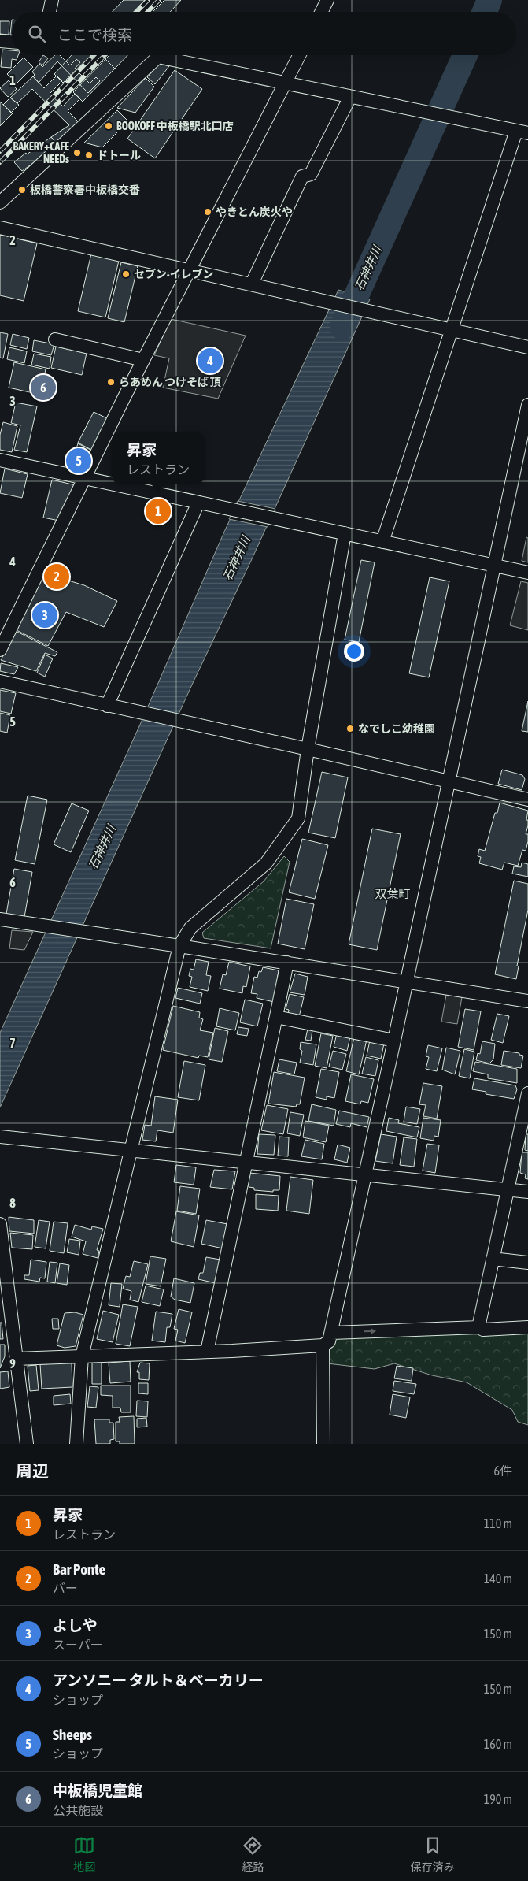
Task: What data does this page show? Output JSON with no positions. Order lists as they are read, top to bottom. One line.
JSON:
{"districts":["双葉町"],"water":["石神井川"],"places":["BOOKOFF 中板橋駅北口店","BAKERY+CAFE NEEDs","ドトール","板橋警察署中板橋交番","やきとん炭火や","セブン-イレブン","らあめん つけそば 頂","なでしこ幼稚園"],"page":{"search":"ここで検索","pins":["4","6","5","1","2","3"],"popup":["昇家","レストラン"],"heading":["周辺","6件"],"list":[{"mark":"1","name":"昇家","note":"レストラン","value":"110 m"},{"mark":"2","name":"Bar Ponte","note":"バー","value":"140 m"},{"mark":"3","name":"よしや","note":"スーパー","value":"150 m"},{"mark":"4","name":"アンソニー タルト＆ベーカリー","note":"ショップ","value":"150 m"},{"mark":"5","name":"Sheeps","note":"ショップ","value":"160 m"},{"mark":"6","name":"中板橋児童館","note":"公共施設","value":"190 m"}],"nav":["地図","経路","保存済み"]},"grid":{"rows":["1","2","3","4","5","6","7","8","9"]}}
